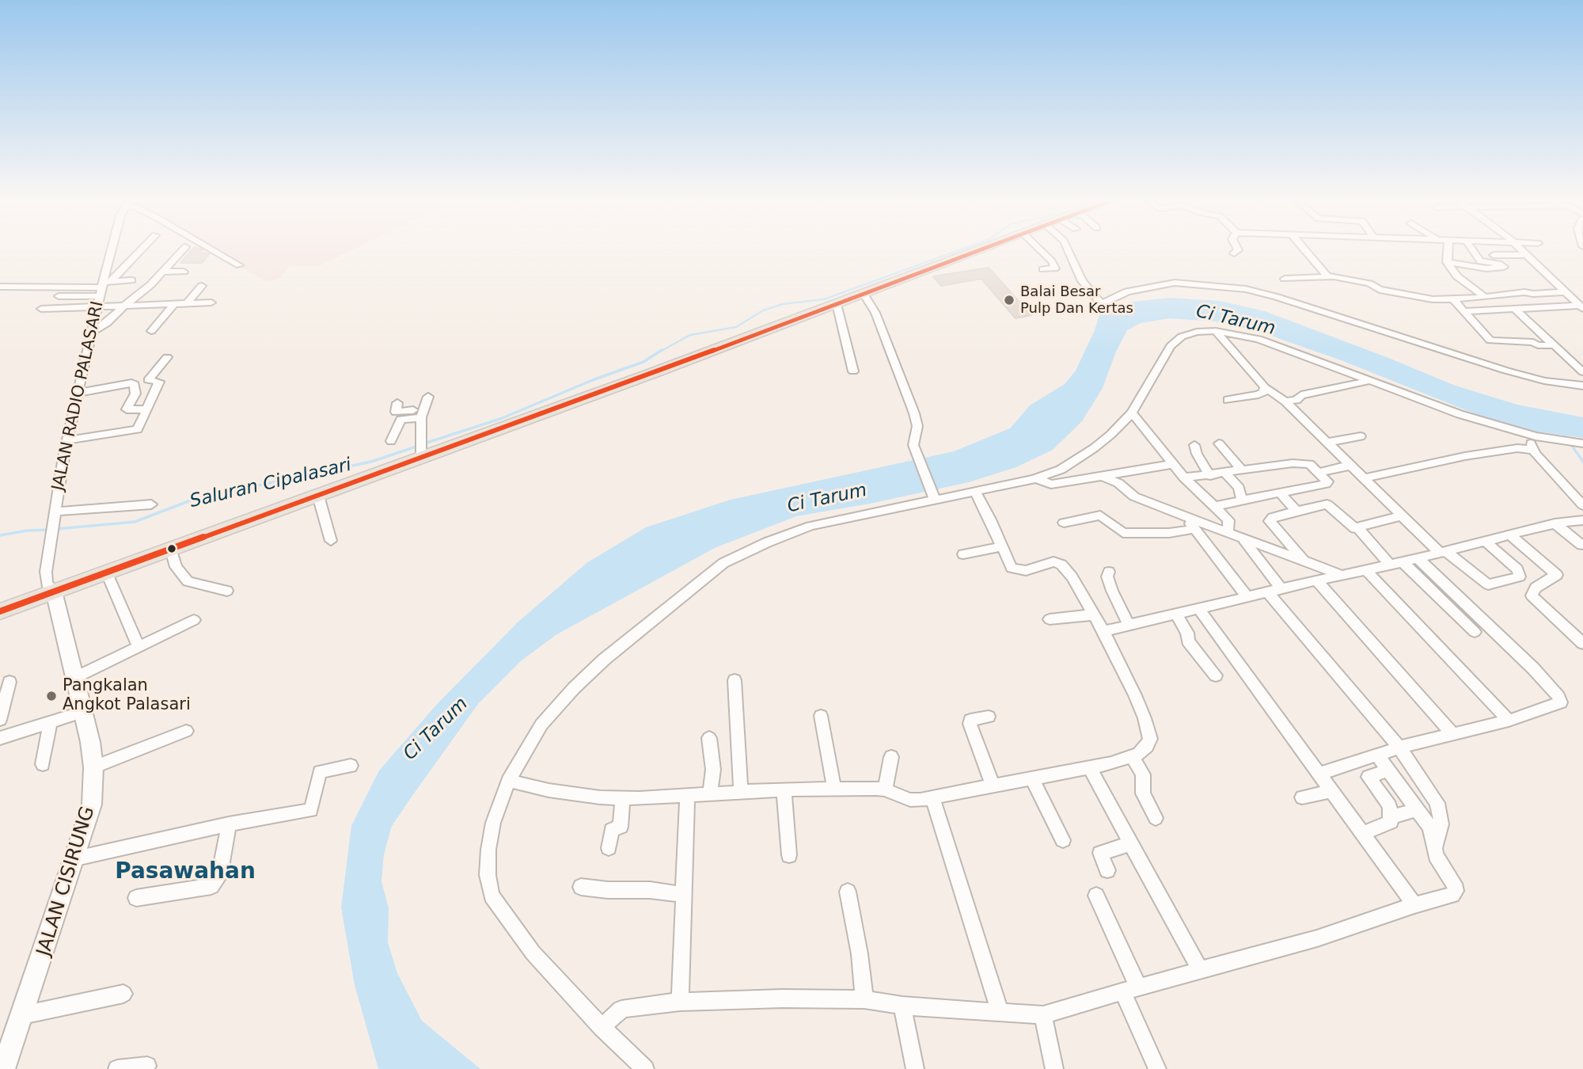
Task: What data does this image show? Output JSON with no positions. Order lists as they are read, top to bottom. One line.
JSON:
{"streets":{"main road":["JALAN CISIRUNG"],"street":["JALAN RADIO PALASARI"]},"crossings":[["JALAN RADIO PALASARI","JALAN CISIRUNG"]],"districts":["Pasawahan"],"water":["Ci Tarum","Saluran Cipalasari"],"places":["Balai Besar Pulp Dan Kertas","Pangkalan Angkot Palasari"]}
